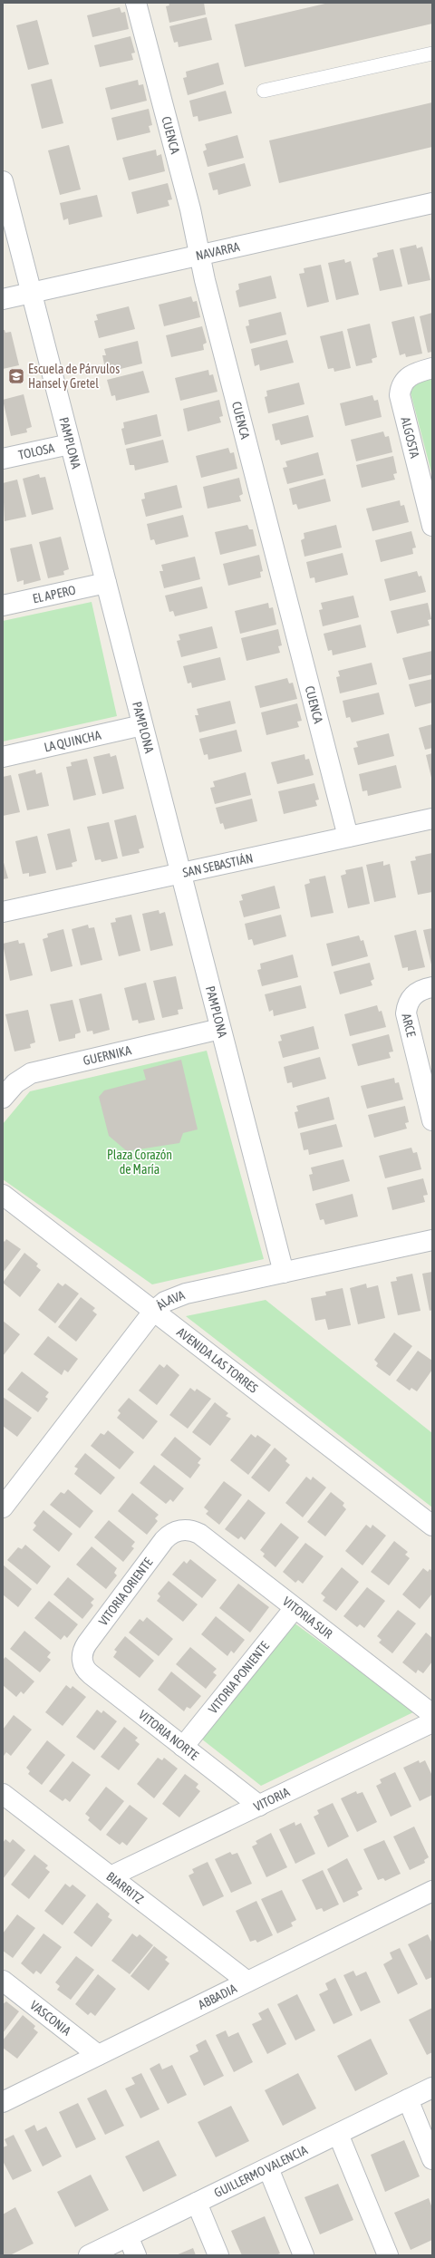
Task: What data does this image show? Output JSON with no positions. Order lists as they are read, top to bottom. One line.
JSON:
{"streets":{"street":["CUENCA","NAVARRA","ALGOSTA","PAMPLONA","TOLOSA","EL APERO","LA QUINCHA","SAN SEBASTIÁN","ARCE","GUERNIKA","ÁLAVA","AVENIDA LAS TORRES","VITORIA ORIENTE","VITORIA SUR","VITORIA PONIENTE","VITORIA NORTE","VITORIA","BIARRITZ","ABBADIA","VASCONIA","GUILLERMO VALENCIA"]},"crossings":[["CUENCA","NAVARRA"],["CUENCA","SAN SEBASTIÁN"],["NAVARRA","PAMPLONA"],["PAMPLONA","TOLOSA"],["PAMPLONA","EL APERO"],["PAMPLONA","LA QUINCHA"],["PAMPLONA","SAN SEBASTIÁN"],["PAMPLONA","GUERNIKA"],["PAMPLONA","ÁLAVA"],["ÁLAVA","AVENIDA LAS TORRES"],["VITORIA ORIENTE","VITORIA SUR"],["VITORIA ORIENTE","VITORIA NORTE"],["VITORIA SUR","VITORIA PONIENTE"],["VITORIA PONIENTE","VITORIA NORTE"],["VITORIA NORTE","VITORIA"],["VITORIA","BIARRITZ"],["BIARRITZ","ABBADIA"],["ABBADIA","VASCONIA"]],"parks":["Plaza Corazón de María"],"places":{"school or university":["Escuela de Párvulos Hansel y Gretel"]}}
